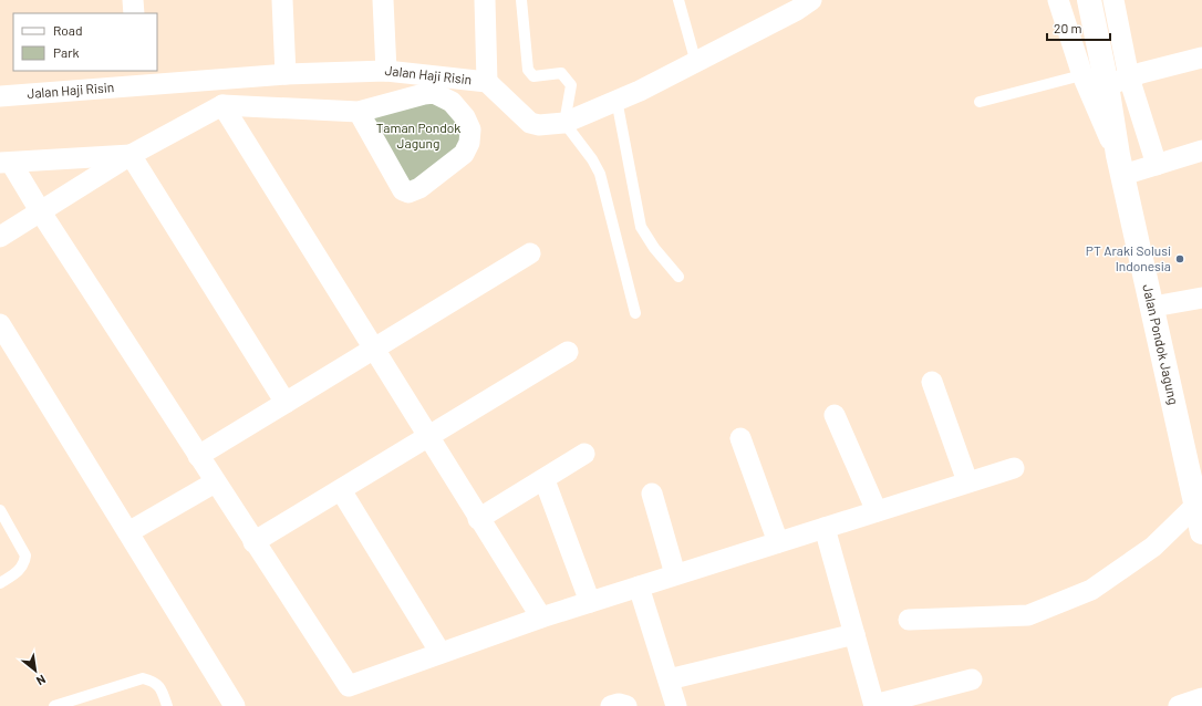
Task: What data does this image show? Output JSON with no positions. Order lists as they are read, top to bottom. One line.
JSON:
{"streets":{"street":["Jalan Haji Risin","Jalan Pondok Jagung"]},"parks":["Taman Pondok Jagung"],"places":["PT Araki Solusi Indonesia"],"legend":["Road","Park"],"scale_bar":"20 m","north":"bottom right"}
